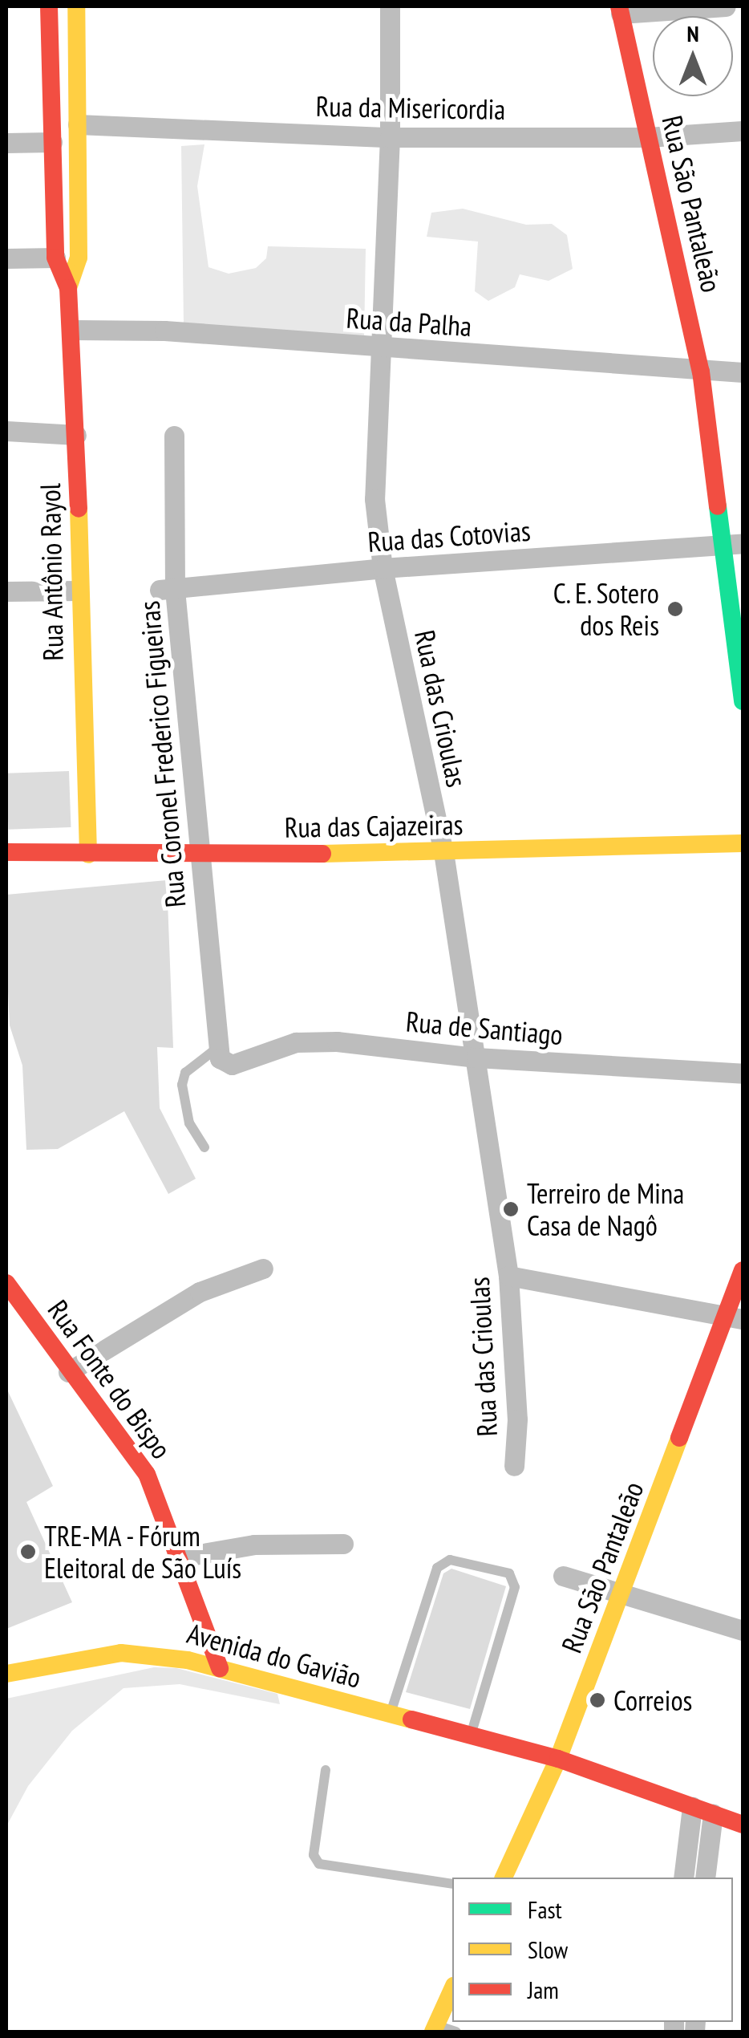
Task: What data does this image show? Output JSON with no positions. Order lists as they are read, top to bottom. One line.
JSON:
{"streets":{"street":["Rua da Misericordia","Rua São Pantaleão","Rua da Palha","Rua das Cotovias","Rua Antônio Rayol","Rua das Crioulas","Rua Coronel Frederico Figueiras","Rua das Cajazeiras","Rua de Santiago","Rua Fonte do Bispo","Avenida do Gavião"]},"crossings":[["Rua da Misericordia","Rua São Pantaleão"],["Rua da Misericordia","Rua Antônio Rayol"],["Rua da Misericordia","Rua das Crioulas"],["Rua São Pantaleão","Rua da Palha"],["Rua São Pantaleão","Rua das Cotovias"],["Rua São Pantaleão","Avenida do Gavião"],["Rua da Palha","Rua Antônio Rayol"],["Rua da Palha","Rua das Crioulas"],["Rua das Cotovias","Rua das Crioulas"],["Rua das Cotovias","Rua Coronel Frederico Figueiras"],["Rua Antônio Rayol","Rua das Cajazeiras"],["Rua das Crioulas","Rua das Cajazeiras"],["Rua das Crioulas","Rua de Santiago"],["Rua Coronel Frederico Figueiras","Rua das Cajazeiras"],["Rua Coronel Frederico Figueiras","Rua de Santiago"],["Rua Fonte do Bispo","Avenida do Gavião"]],"places":["C. E. Sotero dos Reis","Terreiro de Mina Casa de Nagô","TRE-MA - Fórum Eleitoral de São Luís","Correios"],"legend":["Fast","Slow","Jam"],"north":"top"}
